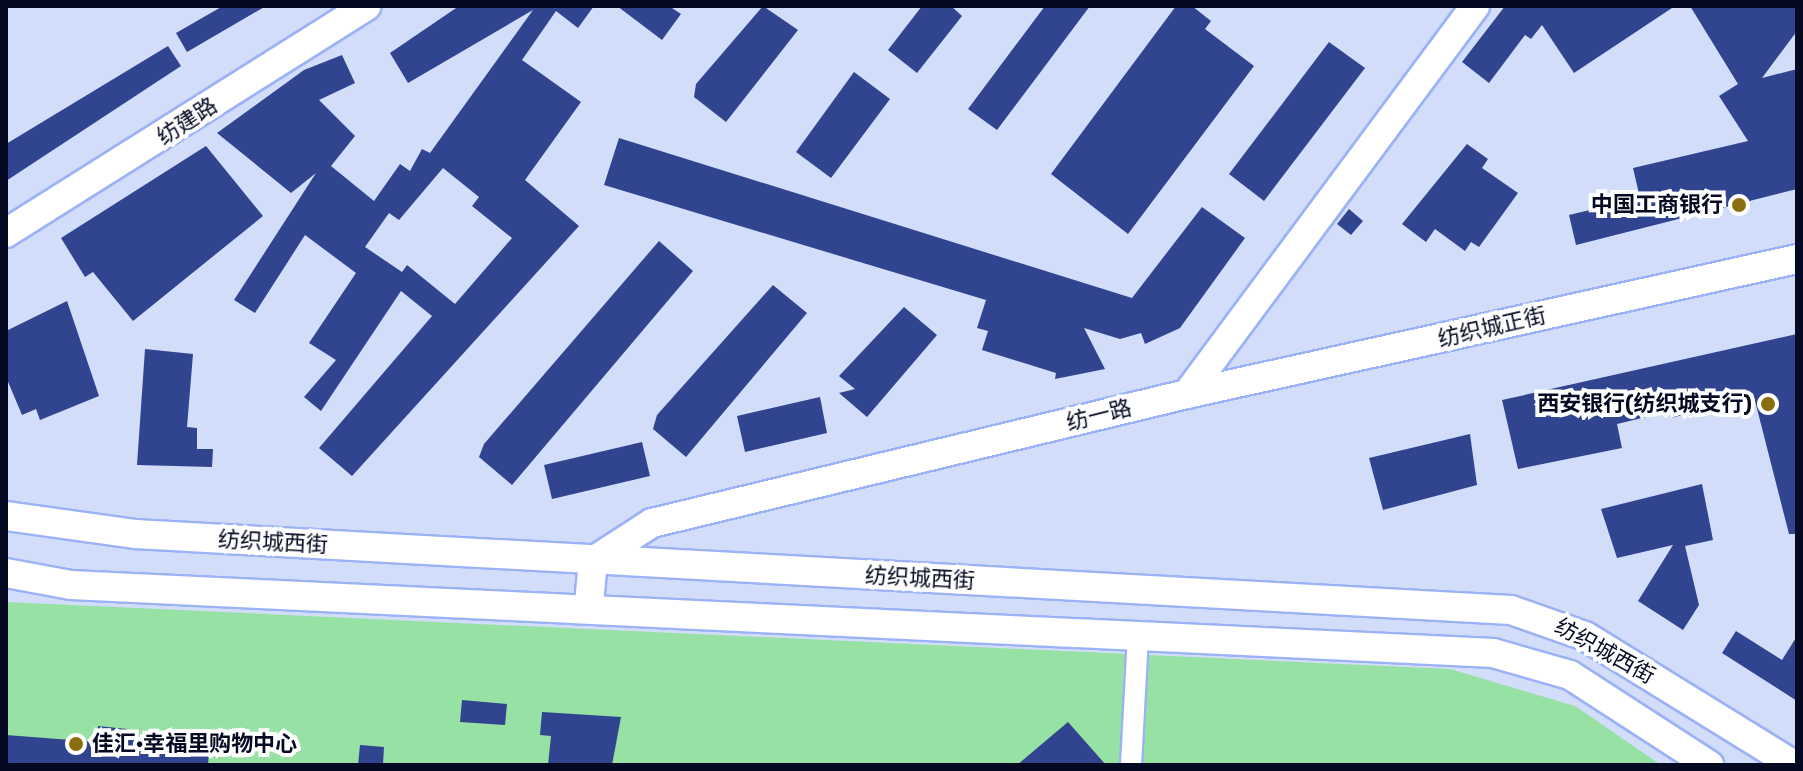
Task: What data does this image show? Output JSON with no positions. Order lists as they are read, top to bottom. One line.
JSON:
{"streets":{"main road":["纺建路","纺织城正街","纺一路","纺织城西街"]},"crossings":[["纺织城正街","纺一路"],["纺一路","纺织城西街"]],"places":["中国工商银行","西安银行(纺织城支行)","佳汇·幸福里购物中心"]}
